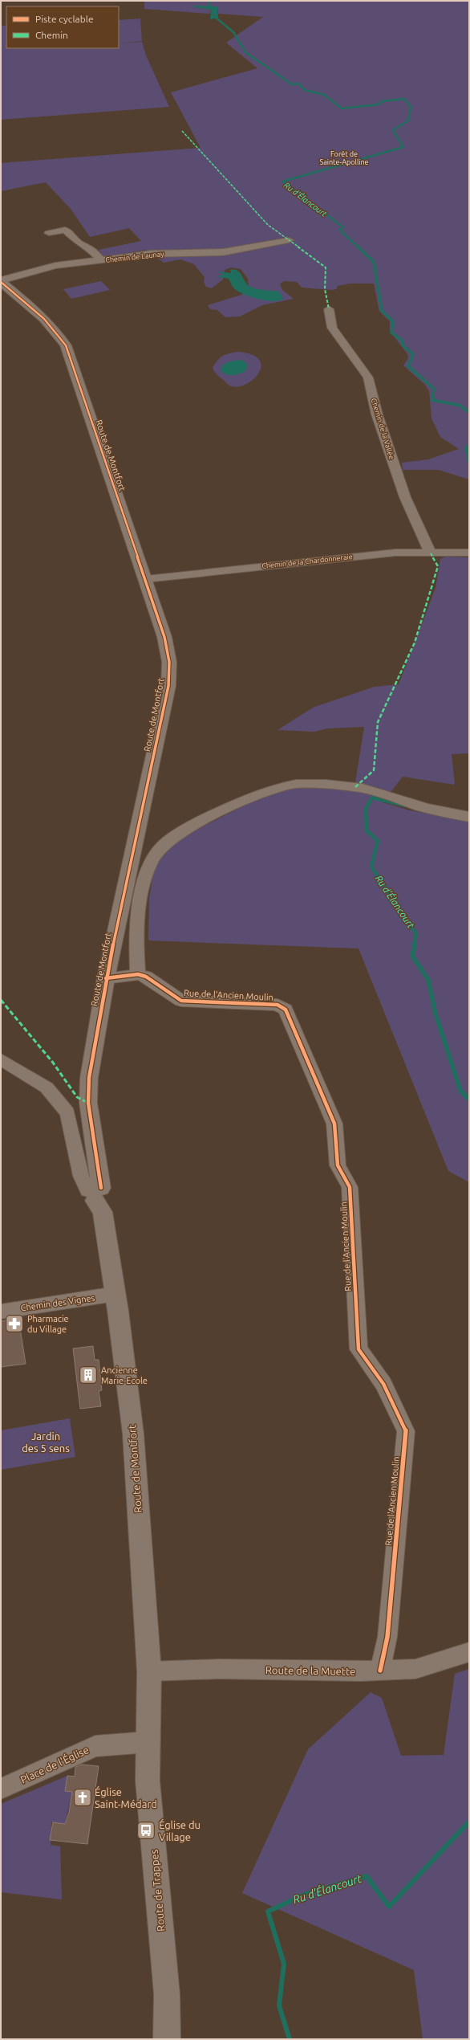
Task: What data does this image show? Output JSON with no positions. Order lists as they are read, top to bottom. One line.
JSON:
{"streets":{"street":["Chemin de Launay","Chemin de la Vallée","Route de Montfort","Chemin de la Chardonneraie","Rue de l'Ancien Moulin","Chemin des Vignes","Route de la Muette","Place de l'Église","Route de Trappes"]},"crossings":[["Chemin de Launay","Route de Montfort"],["Chemin de la Vallée","Chemin de la Chardonneraie"],["Route de Montfort","Chemin de la Chardonneraie"],["Route de Montfort","Chemin des Vignes"],["Route de Montfort","Route de la Muette"],["Route de Montfort","Place de l'Église"],["Route de Montfort","Route de Trappes"],["Rue de l'Ancien Moulin","Route de la Muette"],["Place de l'Église","Route de Trappes"]],"water":["Ru d'Élancourt"],"parks":["Forêt de Sainte-Apolline","Jardin des 5 sens"],"places":{"pharmacy":["Pharmacie du Village"],"building":["Ancienne Marie-Ecole"],"church":["Église Saint-Médard"],"bus stop":["Église du Village"]},"legend":["Piste cyclable","Chemin"]}
